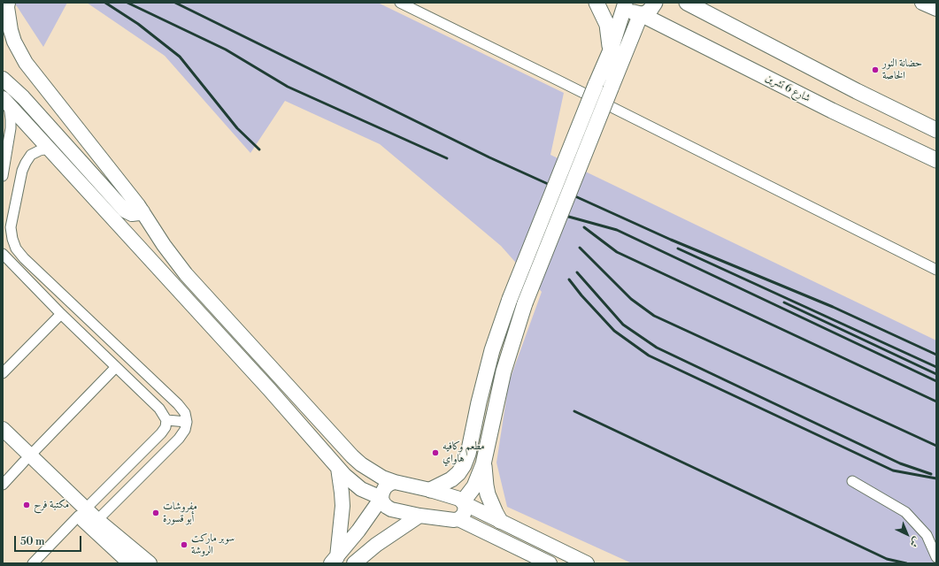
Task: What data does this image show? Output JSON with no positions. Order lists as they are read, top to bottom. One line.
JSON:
{"streets":{"main road":["شارع 6 تشرين"]},"places":["حضانة النور الخاصة","مطعم وكافيه هاواي","مكتبة فرح","مفروشات أبو قسورة","سوبر ماركت الروشة"],"scale_bar":"50 m","north":"bottom right"}
